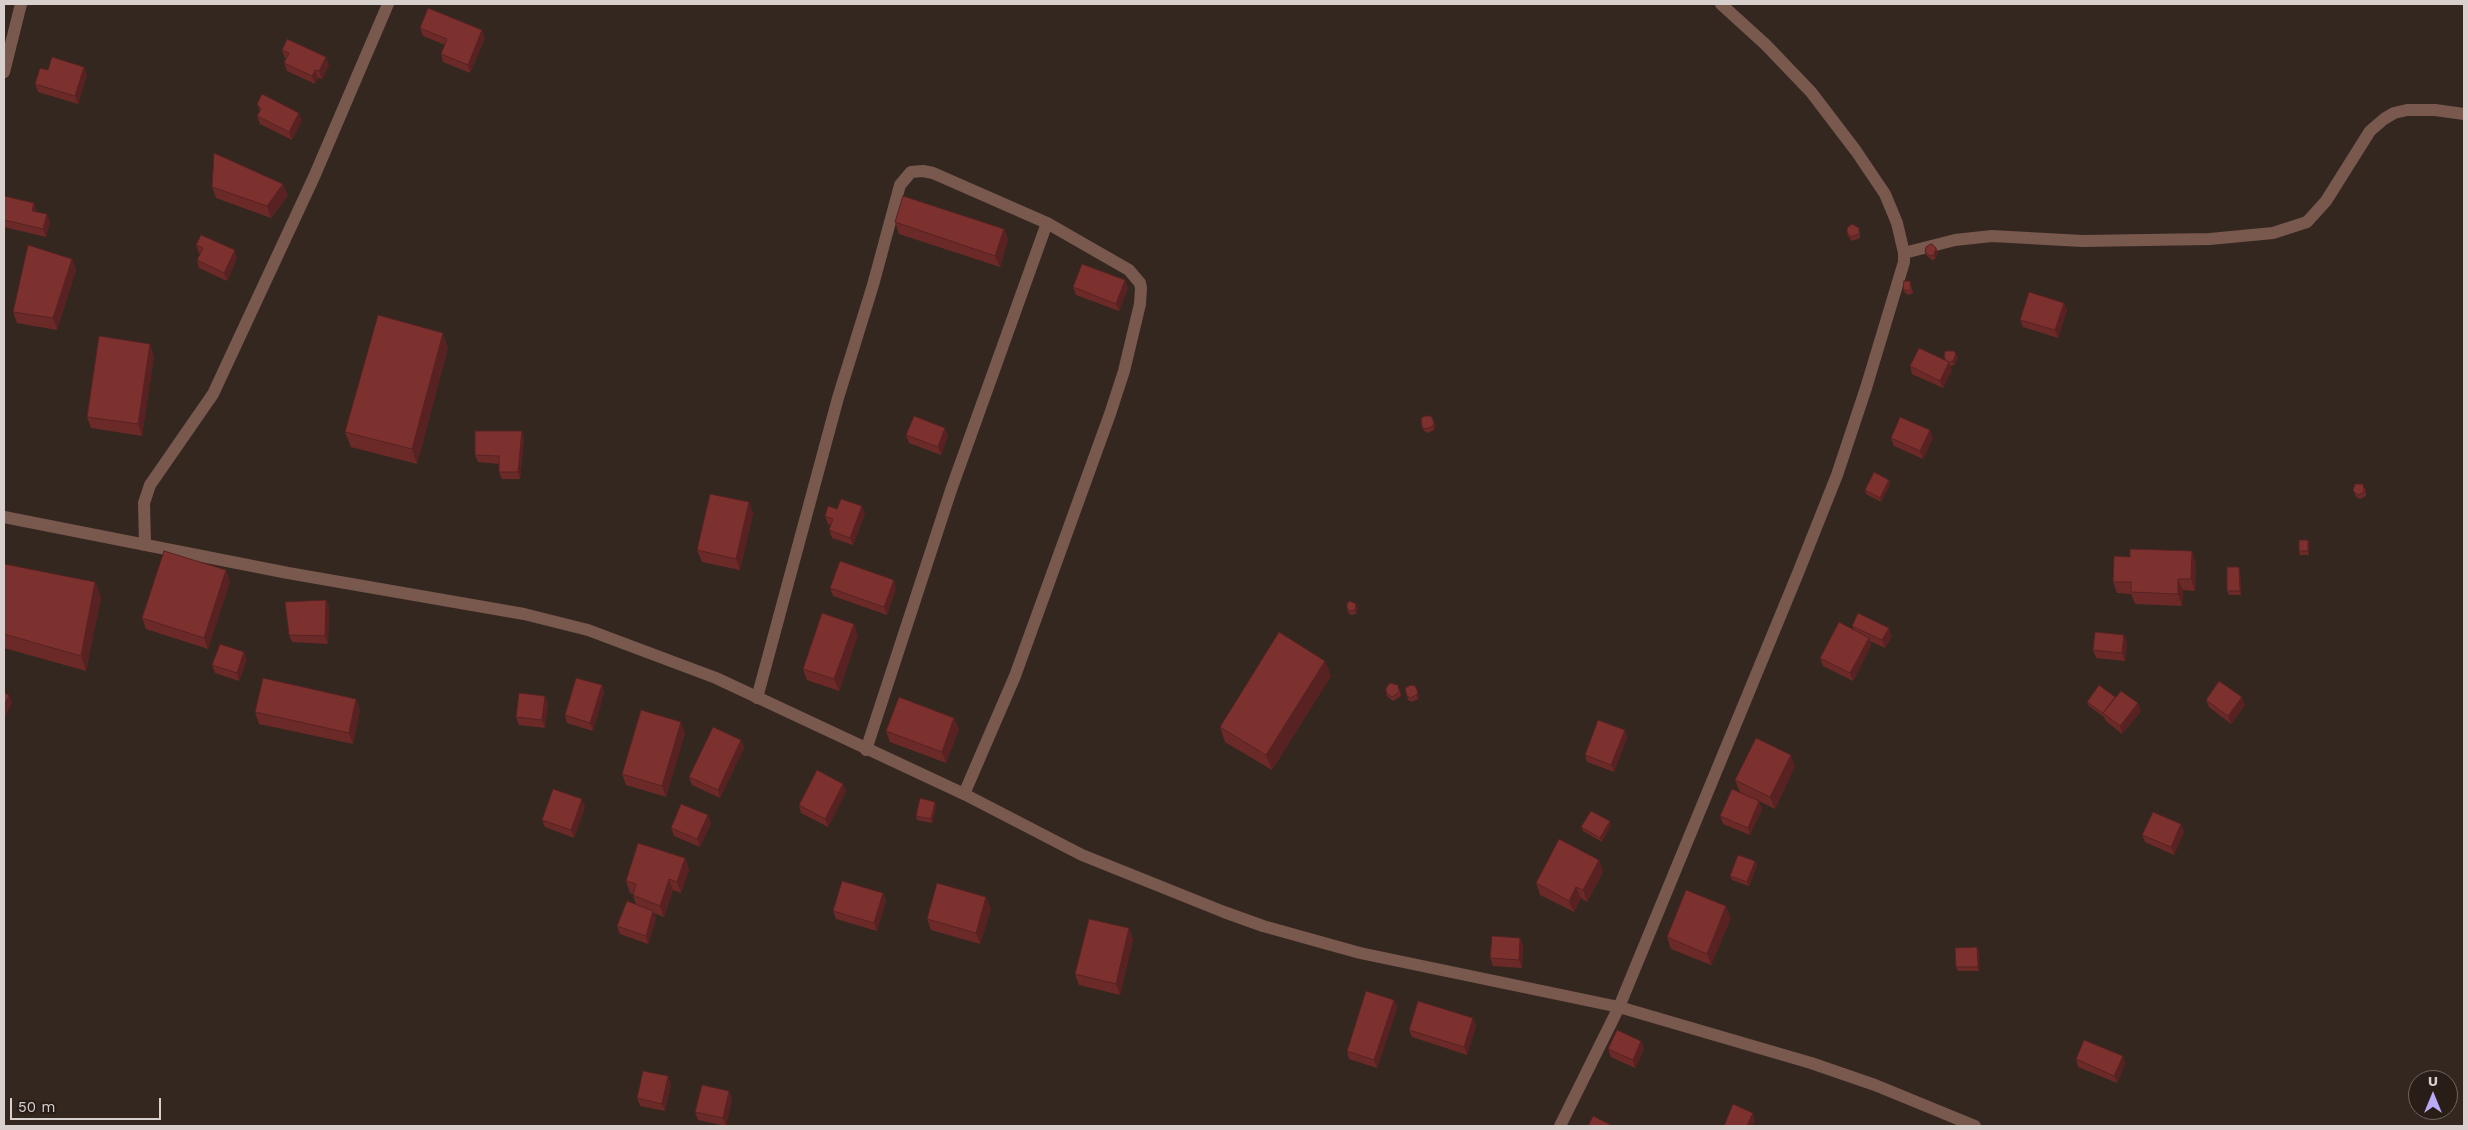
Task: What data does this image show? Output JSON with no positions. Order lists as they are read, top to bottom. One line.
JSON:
{"scale_bar":"50 m","north":"top"}
